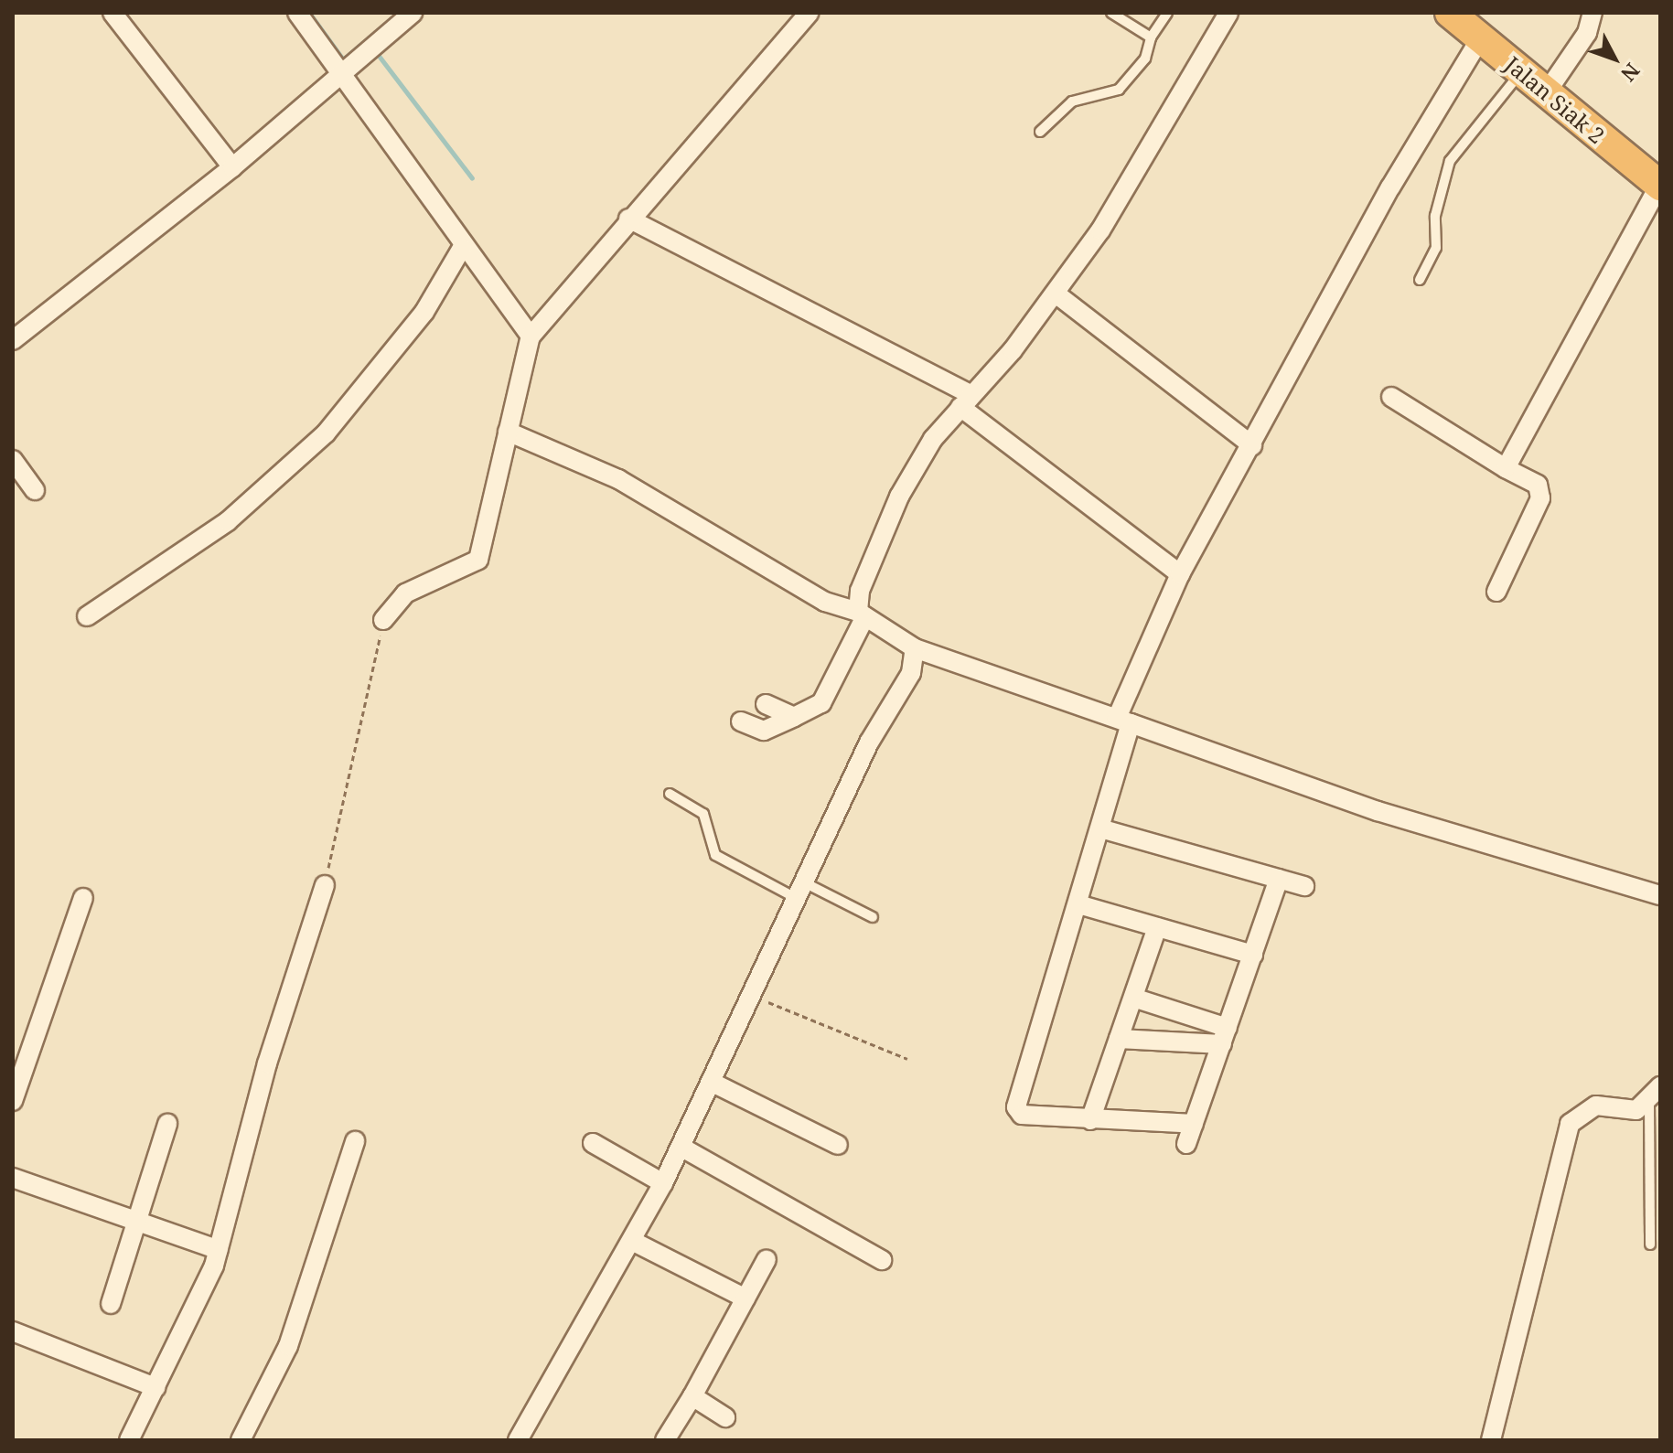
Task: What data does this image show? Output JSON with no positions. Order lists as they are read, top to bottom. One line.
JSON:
{"streets":{"highway":["Jalan Siak 2"]},"north":"bottom right"}
